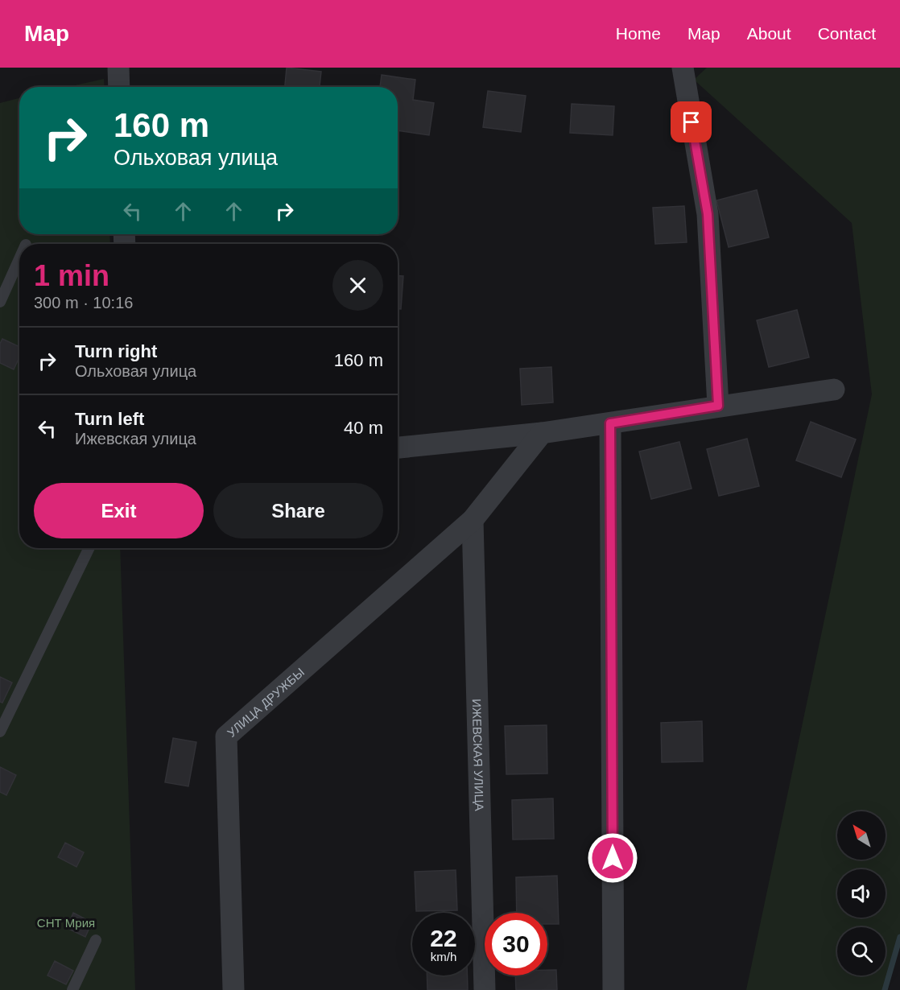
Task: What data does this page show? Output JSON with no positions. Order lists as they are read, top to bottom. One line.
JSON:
{"streets":{"street":["УЛИЦА ДРУЖБЫ","ИЖЕВСКАЯ УЛИЦА"]},"crossings":[["УЛИЦА ДРУЖБЫ","ИЖЕВСКАЯ УЛИЦА"]],"parks":["СНТ Мрия"],"north":"top left","page":{"header":"Map","nav":["Home","Map","About","Contact"],"turn":["160 m","Ольховая улица"],"heading":["1 min","300 m · 10:16"],"list":[{"name":"Turn right","note":"Ольховая улица","value":"160 m"},{"name":"Turn left","note":"Ижевская улица","value":"40 m"}],"buttons":["Exit","Share"],"speed":"22 km/h","limit":"30"}}
